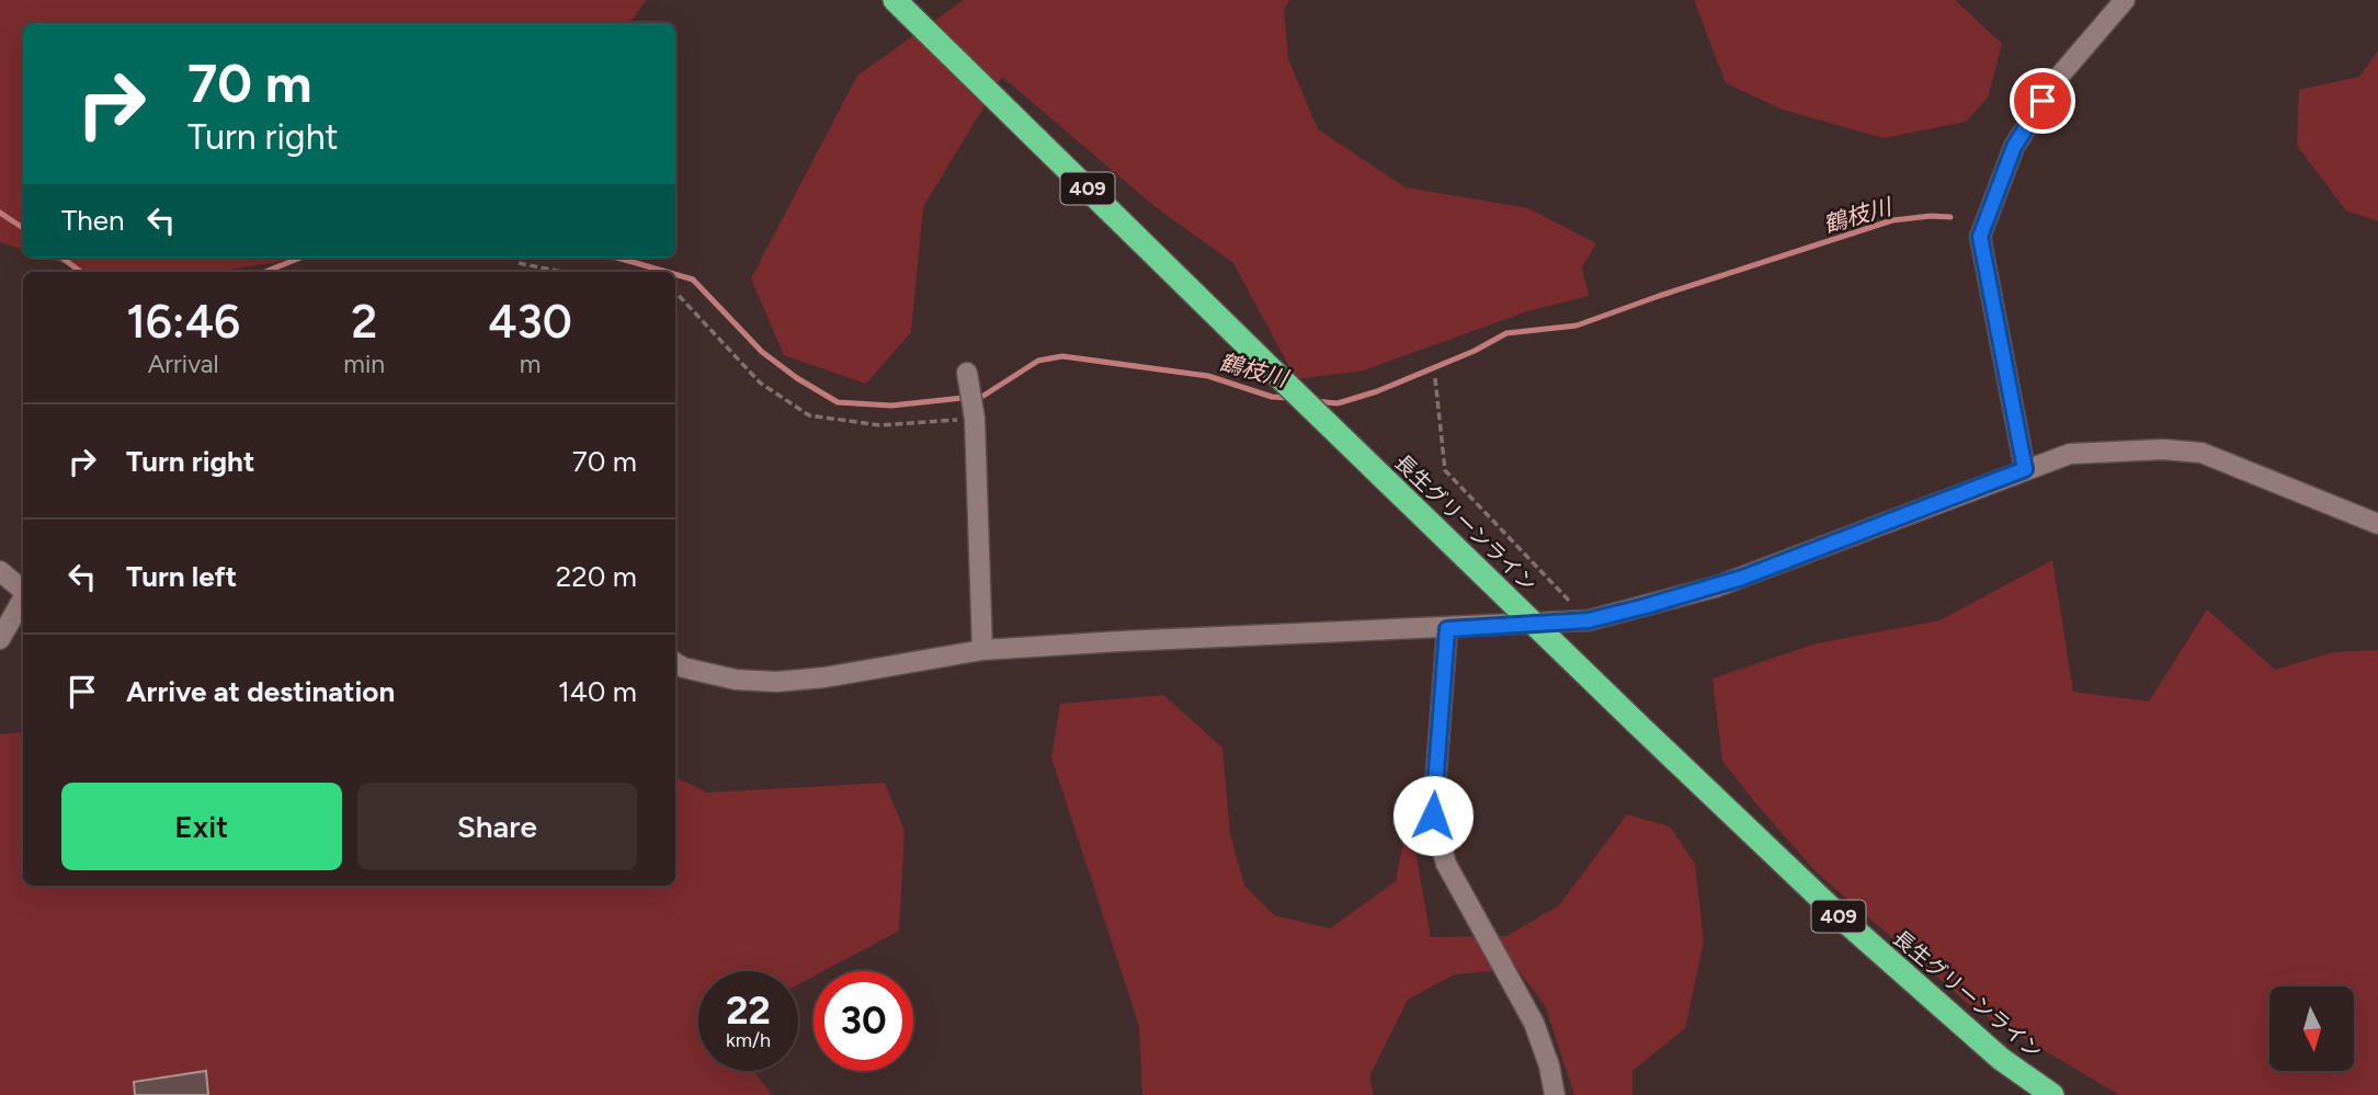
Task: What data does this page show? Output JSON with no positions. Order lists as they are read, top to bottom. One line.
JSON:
{"streets":{"highway":["409","長生グリーンライン"]},"water":["鶴枝川"],"north":"bottom","page":{"turn":["70 m","Turn right"],"then":"Then","eta":["16:46","Arrival","2","min","430","m"],"list":[{"name":"Turn right","value":"70 m"},{"name":"Turn left","value":"220 m"},{"name":"Arrive at destination","value":"140 m"}],"buttons":["Exit","Share"],"speed":"22 km/h","limit":"30"}}
